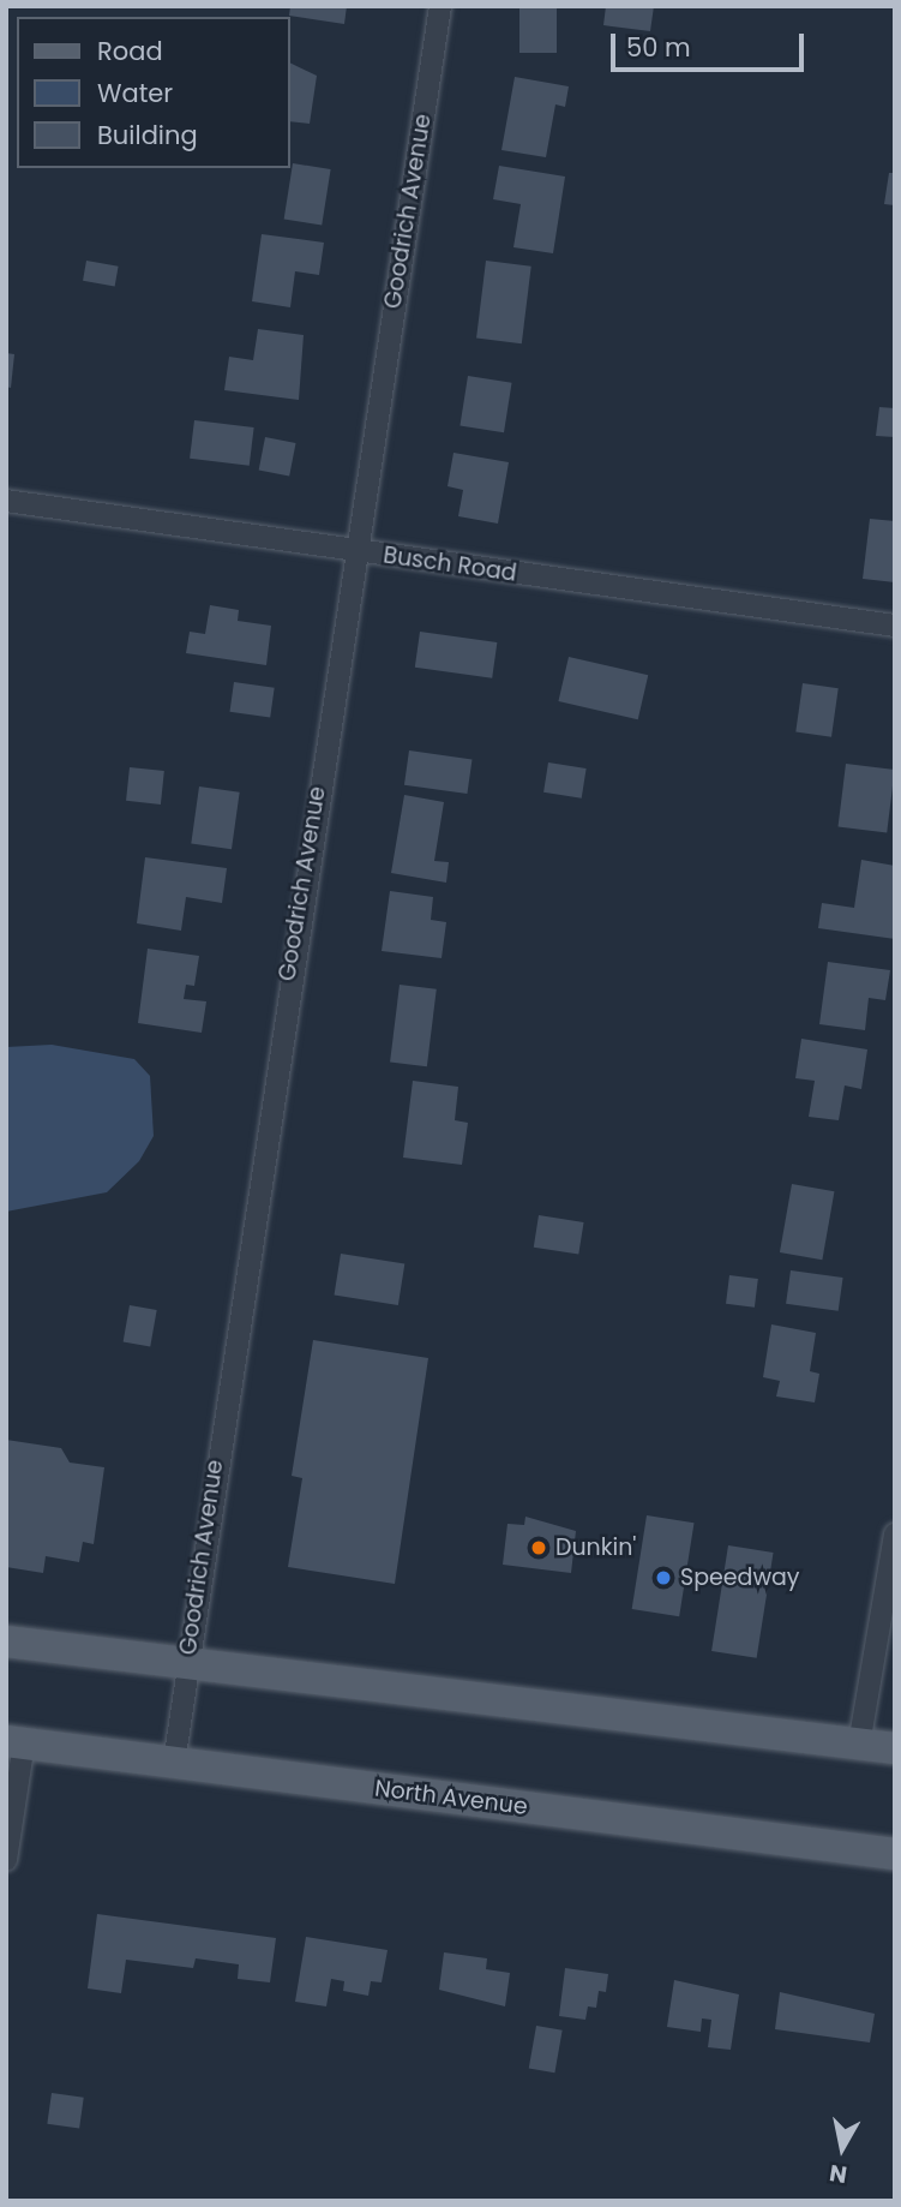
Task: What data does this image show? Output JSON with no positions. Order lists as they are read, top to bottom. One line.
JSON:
{"streets":{"main road":["North Avenue"],"street":["Goodrich Avenue","Busch Road"]},"crossings":[["Goodrich Avenue","Busch Road"],["Goodrich Avenue","North Avenue"]],"places":["Dunkin'","Speedway"],"legend":["Road","Water","Building"],"scale_bar":"50 m","north":"bottom"}
